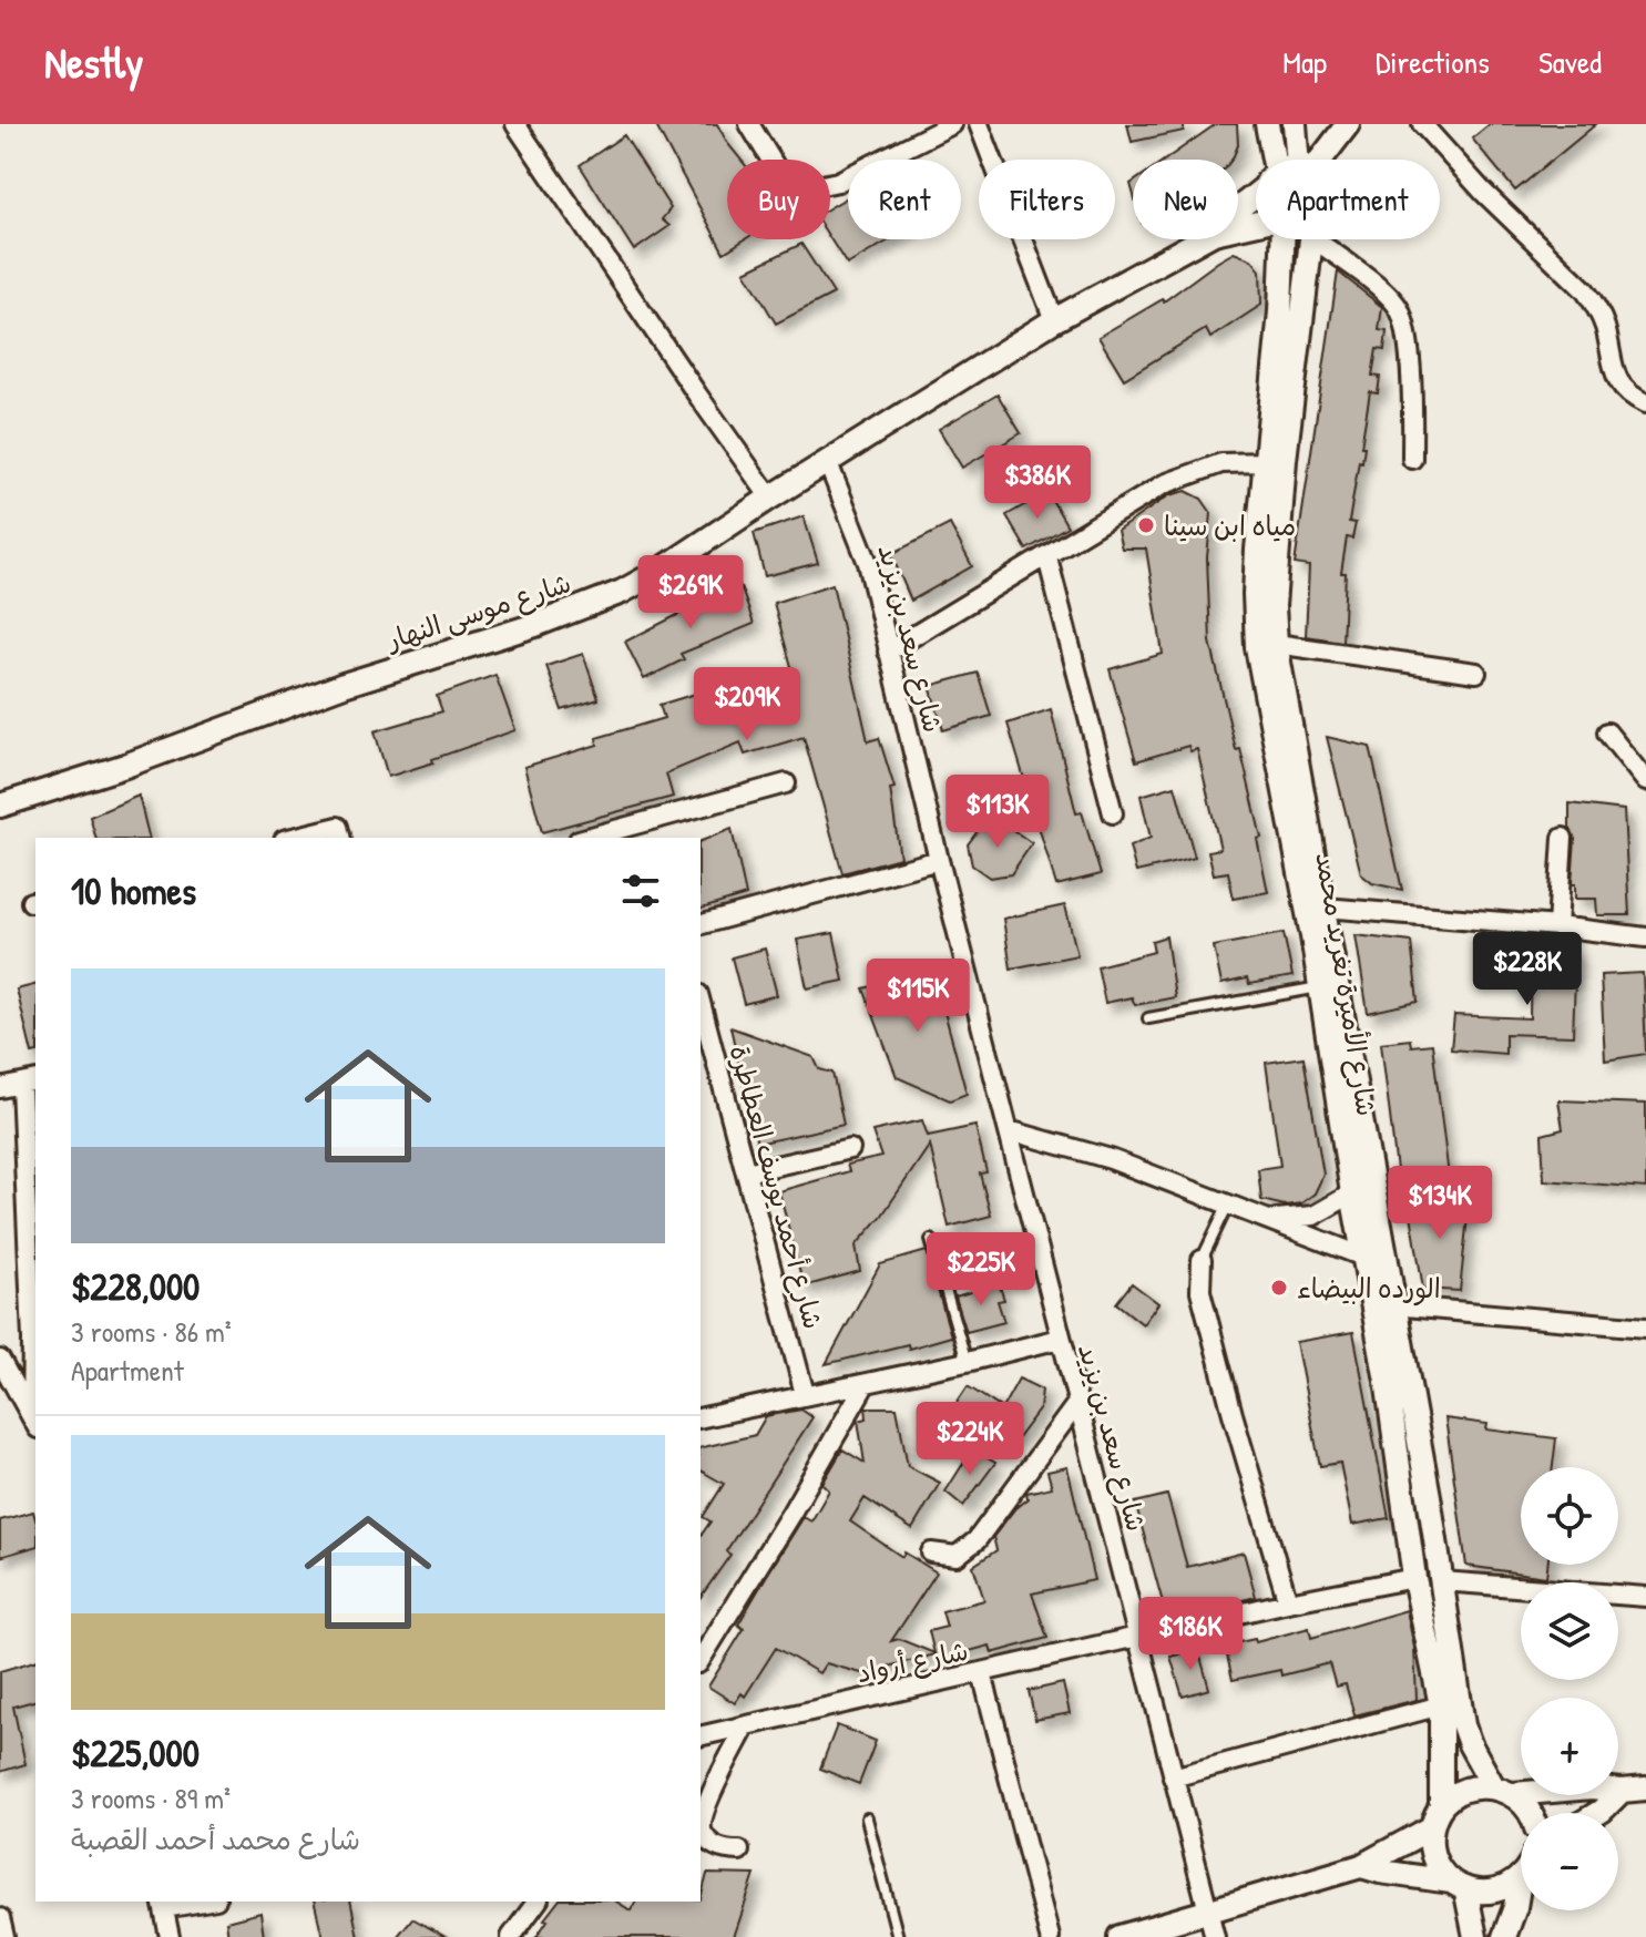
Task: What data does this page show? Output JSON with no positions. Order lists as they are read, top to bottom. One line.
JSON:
{"streets":{"street":["شارع موسى النهار","شارع سعد بن يزيد","شارع الأميرة تغريد محمد","شارع أحمد يوسف العطاطرة","شارع أرواد"]},"crossings":[["شارع موسى النهار","شارع سعد بن يزيد"],["شارع سعد بن يزيد","شارع أرواد"],["شارع الأميرة تغريد محمد","شارع أرواد"]],"places":["مياه ابن سينا","الورده البيضاء"],"page":{"header":"Nestly","nav":["Map","Directions","Saved"],"chip":["Buy","Rent","Filters","New","Apartment"],"price":["$386K","$269K","$209K","$113K","$228K","$115K","$134K","$225K","$224K","$186K"],"heading":"10 homes","list":[{"name":"$228,000","note":"3 rooms · 86 m² · Apartment"},{"name":"$225,000","note":"3 rooms · 89 m² · شارع محمد أحمد القصبة"}],"map_buttons":["+","−"]}}
